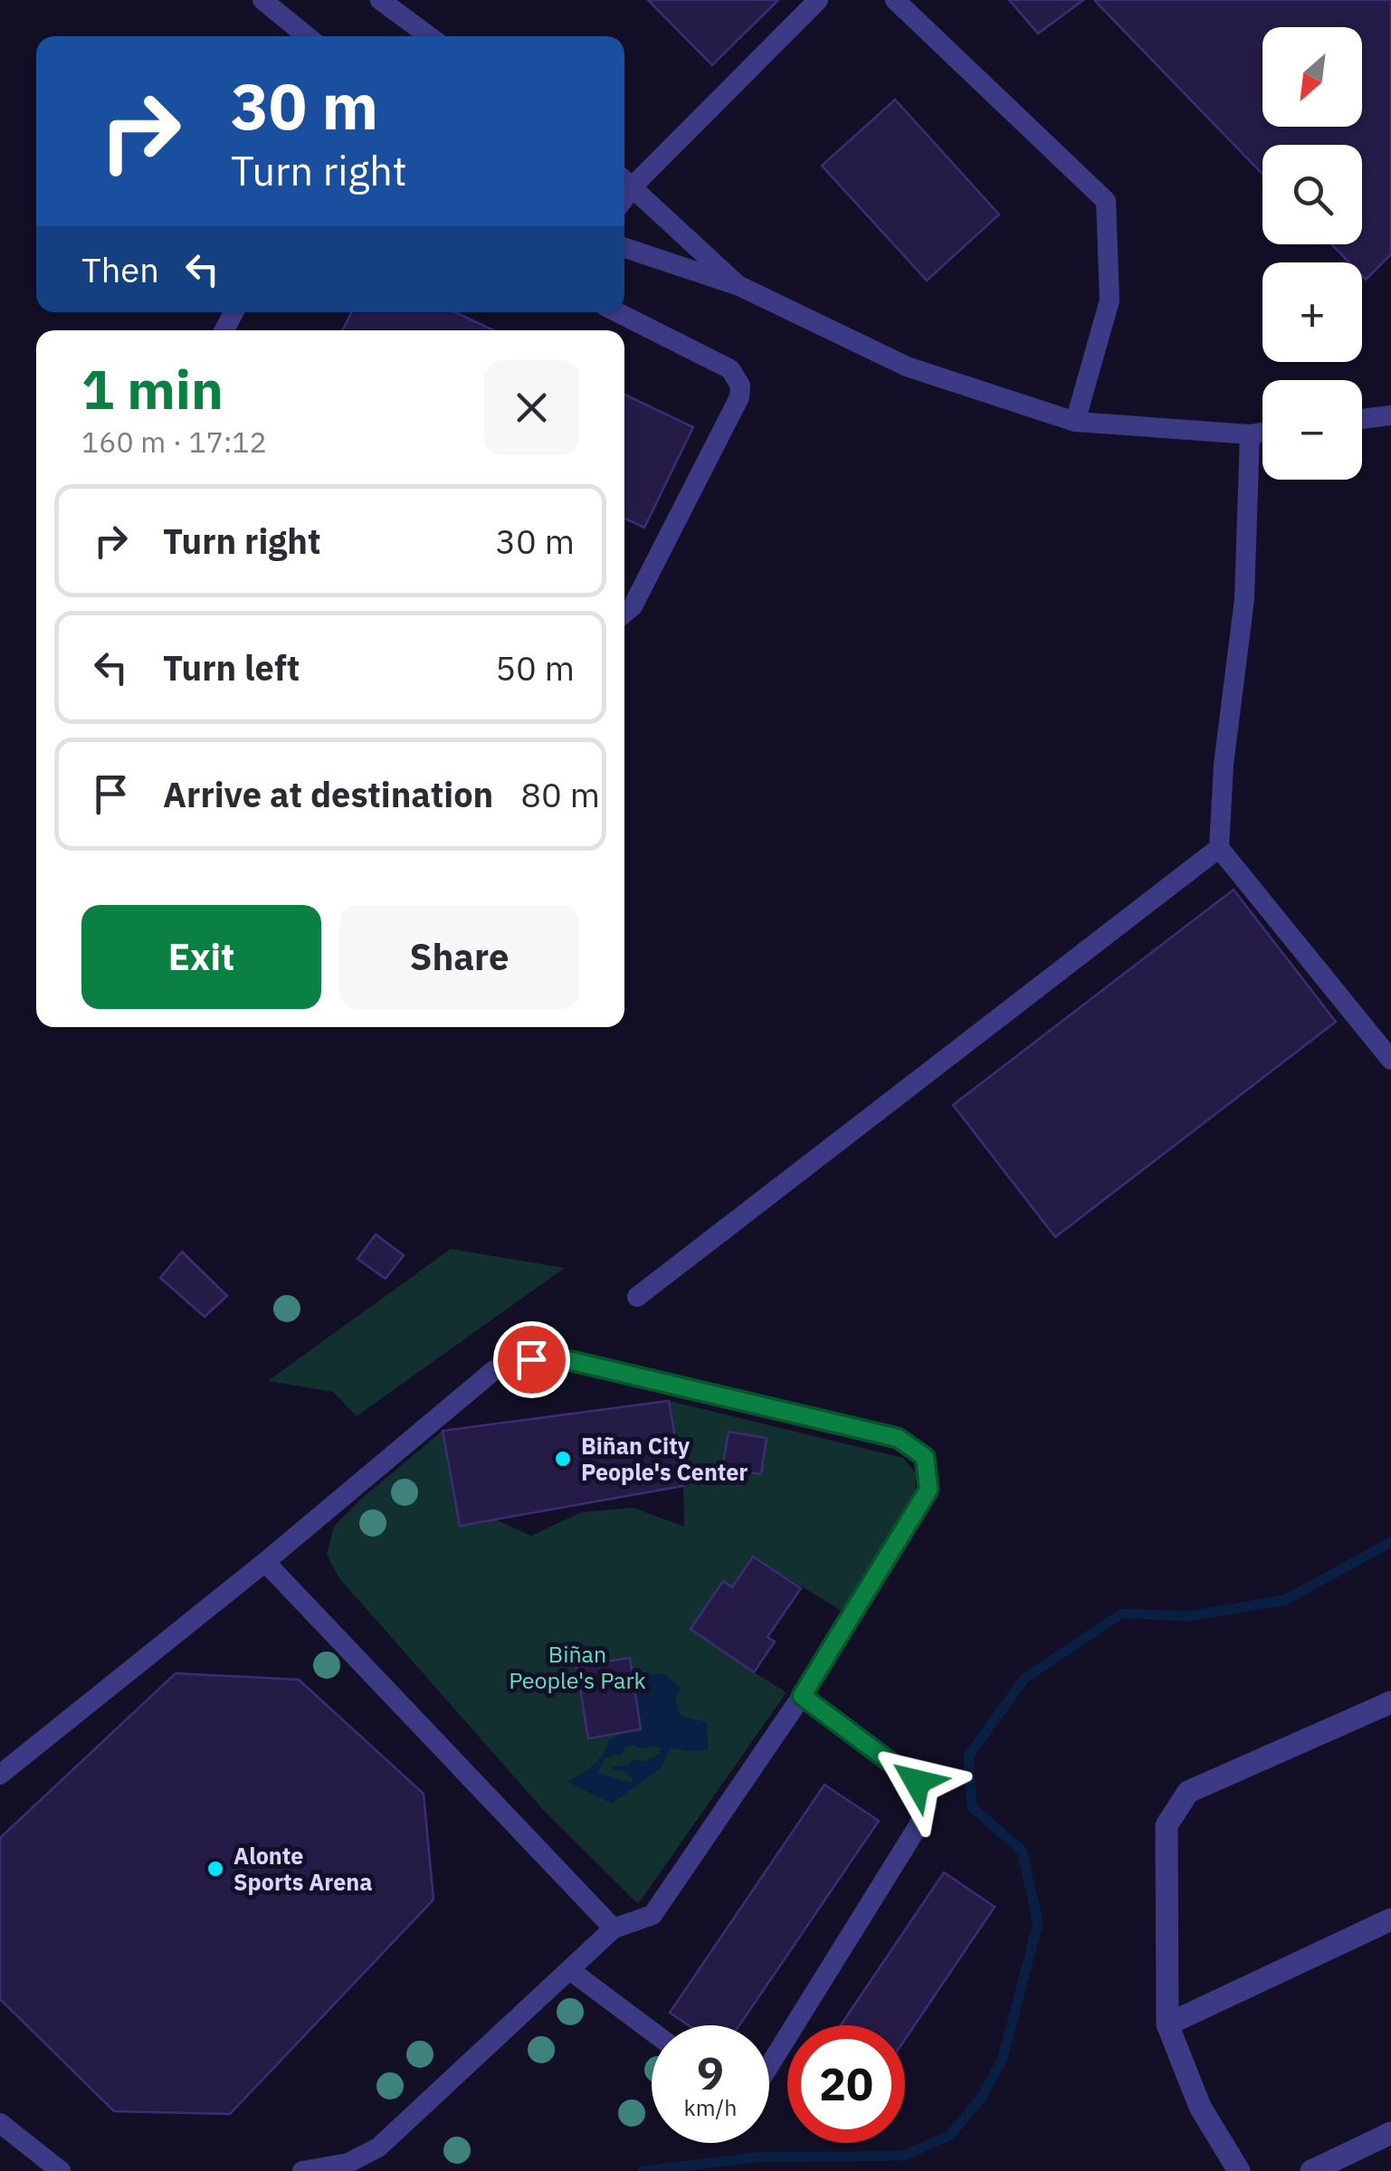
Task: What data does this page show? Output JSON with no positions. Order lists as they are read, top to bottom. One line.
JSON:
{"parks":["Biñan People's Park"],"places":["Biñan City People's Center","Alonte Sports Arena"],"north":"bottom left","page":{"map_buttons":["+","−"],"turn":["30 m","Turn right"],"then":"Then","heading":["1 min","160 m · 17:12"],"list":[{"name":"Turn right","value":"30 m"},{"name":"Turn left","value":"50 m"},{"name":"Arrive at destination","value":"80 m"}],"buttons":["Exit","Share"],"speed":"9 km/h","limit":"20"}}
